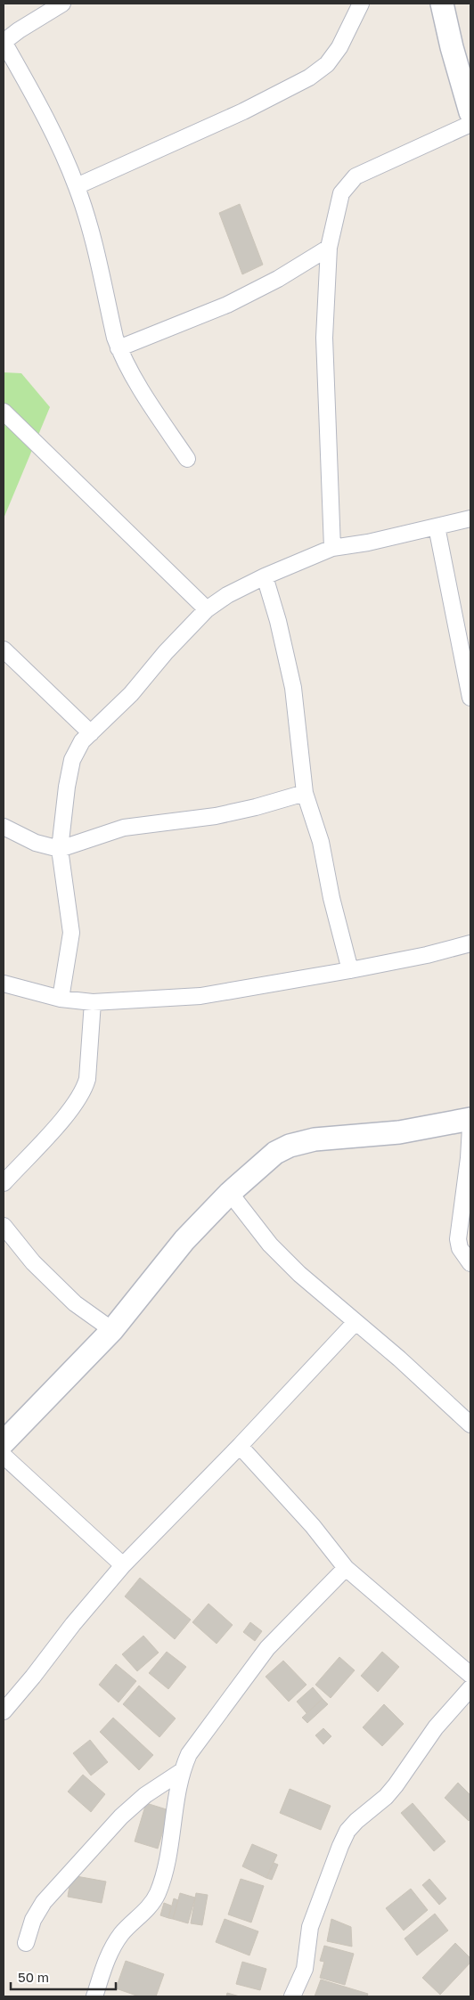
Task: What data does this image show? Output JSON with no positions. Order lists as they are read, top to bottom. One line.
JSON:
{"scale_bar":"50 m"}
